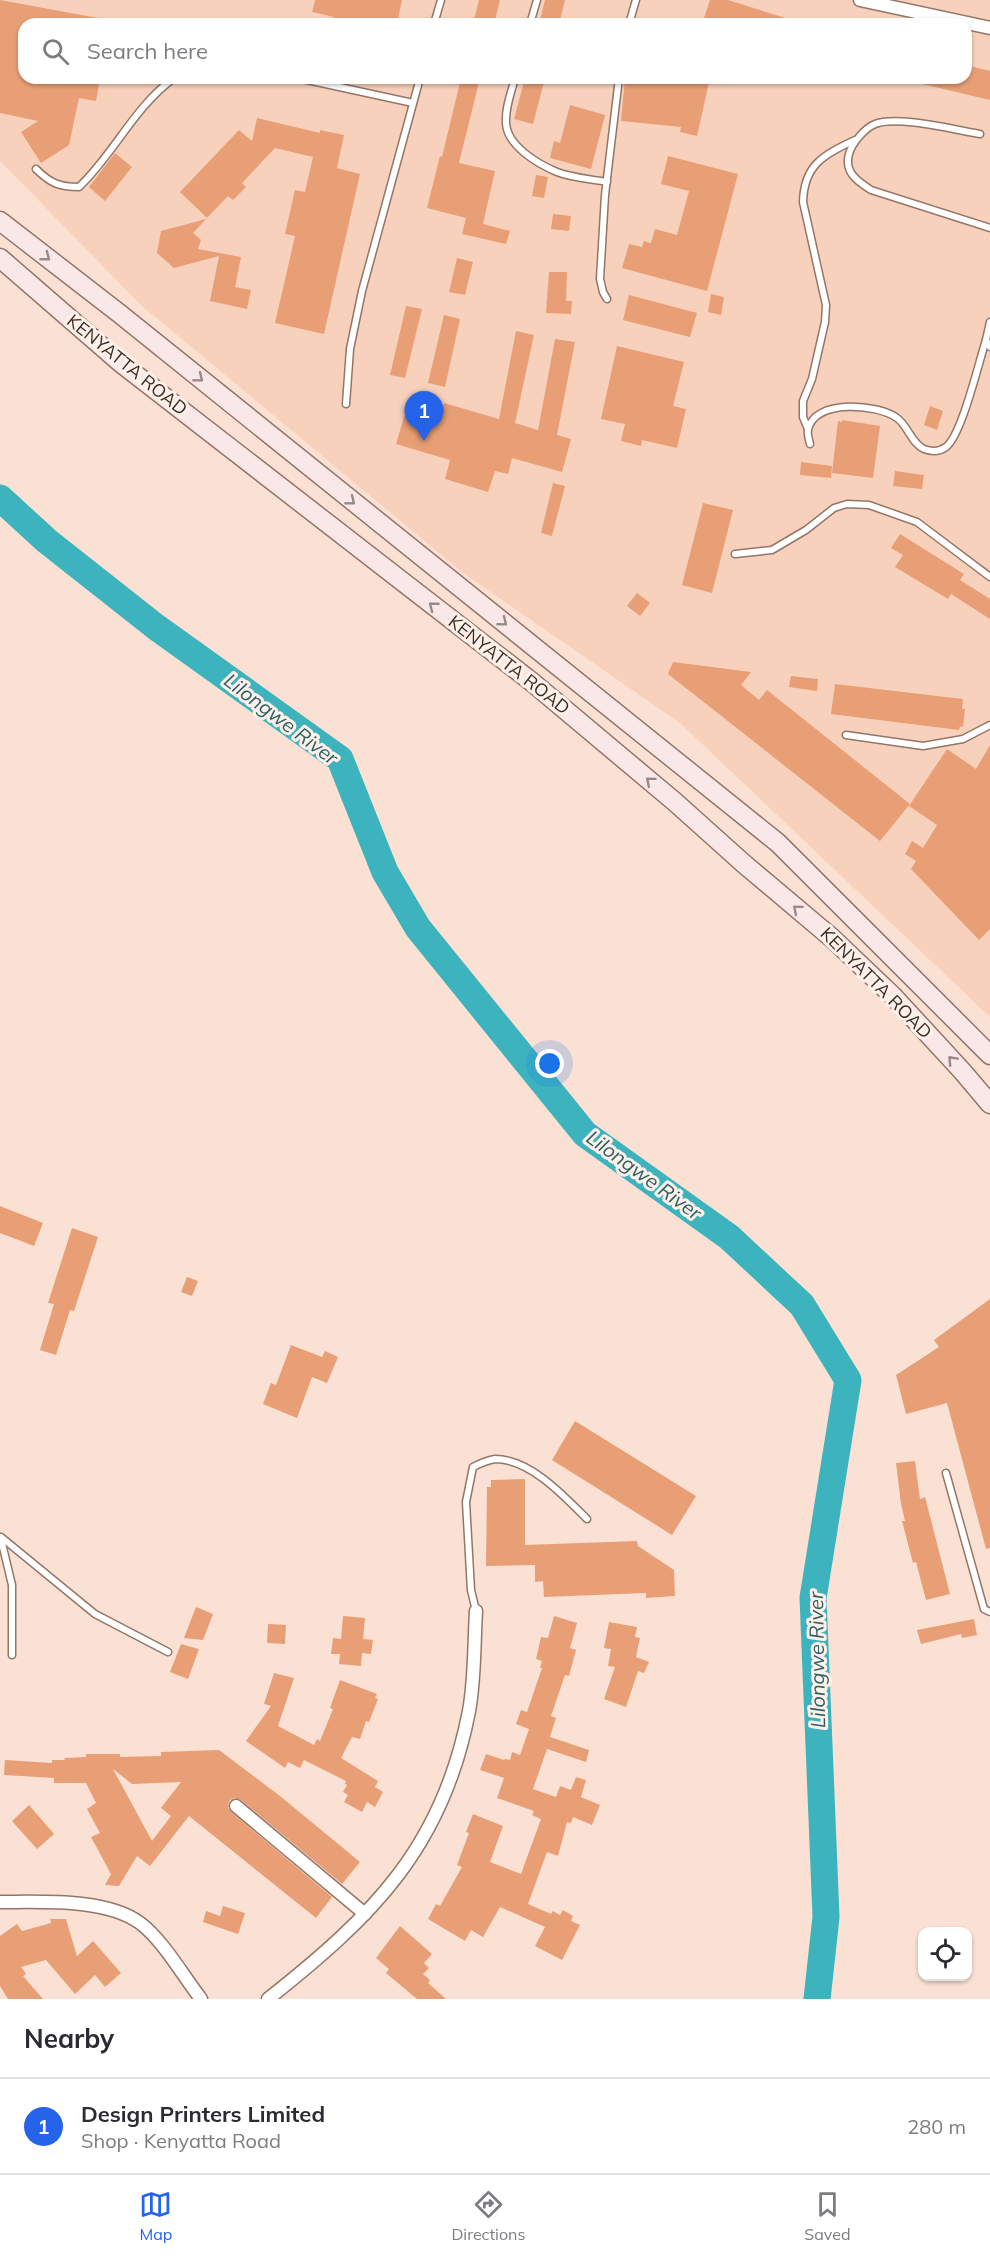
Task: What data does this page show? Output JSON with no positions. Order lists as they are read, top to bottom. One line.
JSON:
{"streets":{"main road":["KENYATTA ROAD"]},"water":["Lilongwe River"],"page":{"search":"Search here","pins":"1","heading":"Nearby","list":[{"mark":"1","name":"Design Printers Limited","note":"Shop · Kenyatta Road","value":"280 m"}],"nav":["Map","Directions","Saved"]}}
